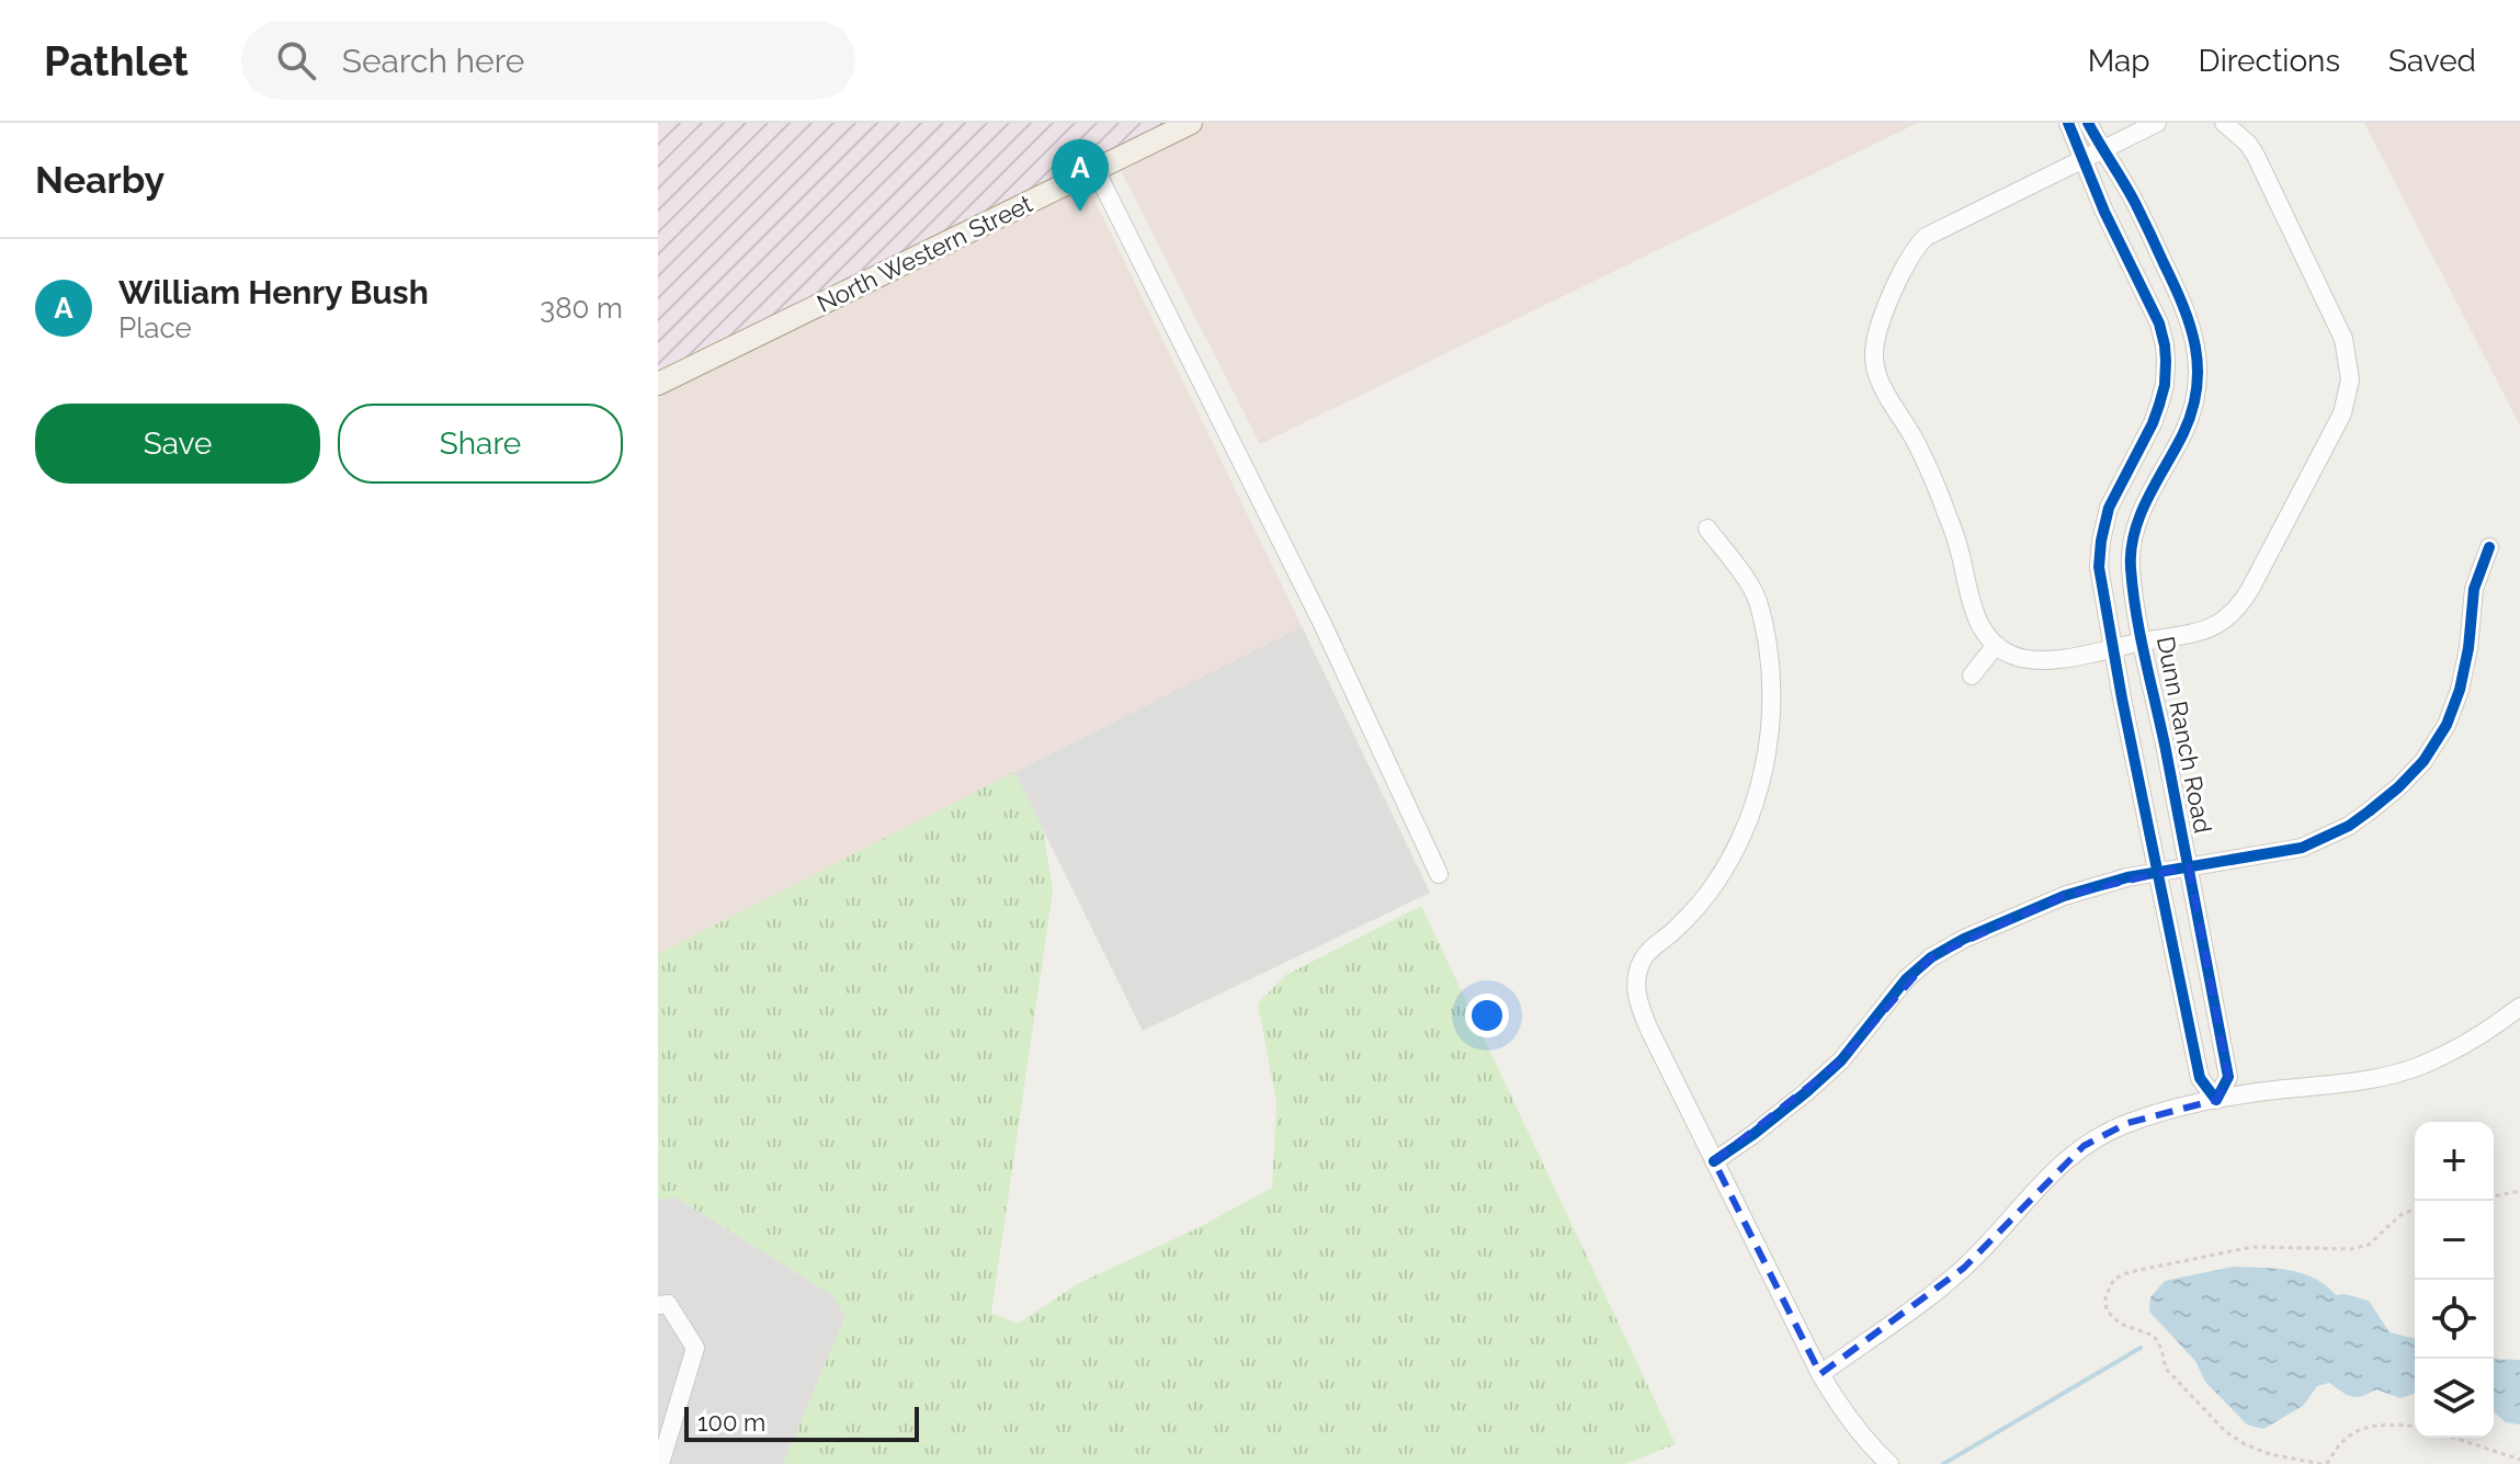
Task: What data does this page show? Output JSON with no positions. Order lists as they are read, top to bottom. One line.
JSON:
{"streets":{"main road":["North Western Street"],"street":["Dunn Ranch Road"]},"scale_bar":"100 m","page":{"header":"Pathlet","search":"Search here","nav":["Map","Directions","Saved"],"heading":"Nearby","pins":"A","list":[{"mark":"A","name":"William Henry Bush","note":"Place","value":"380 m"}],"buttons":["Save","Share"],"map_buttons":["+","−"],"scale":"100 m"}}
